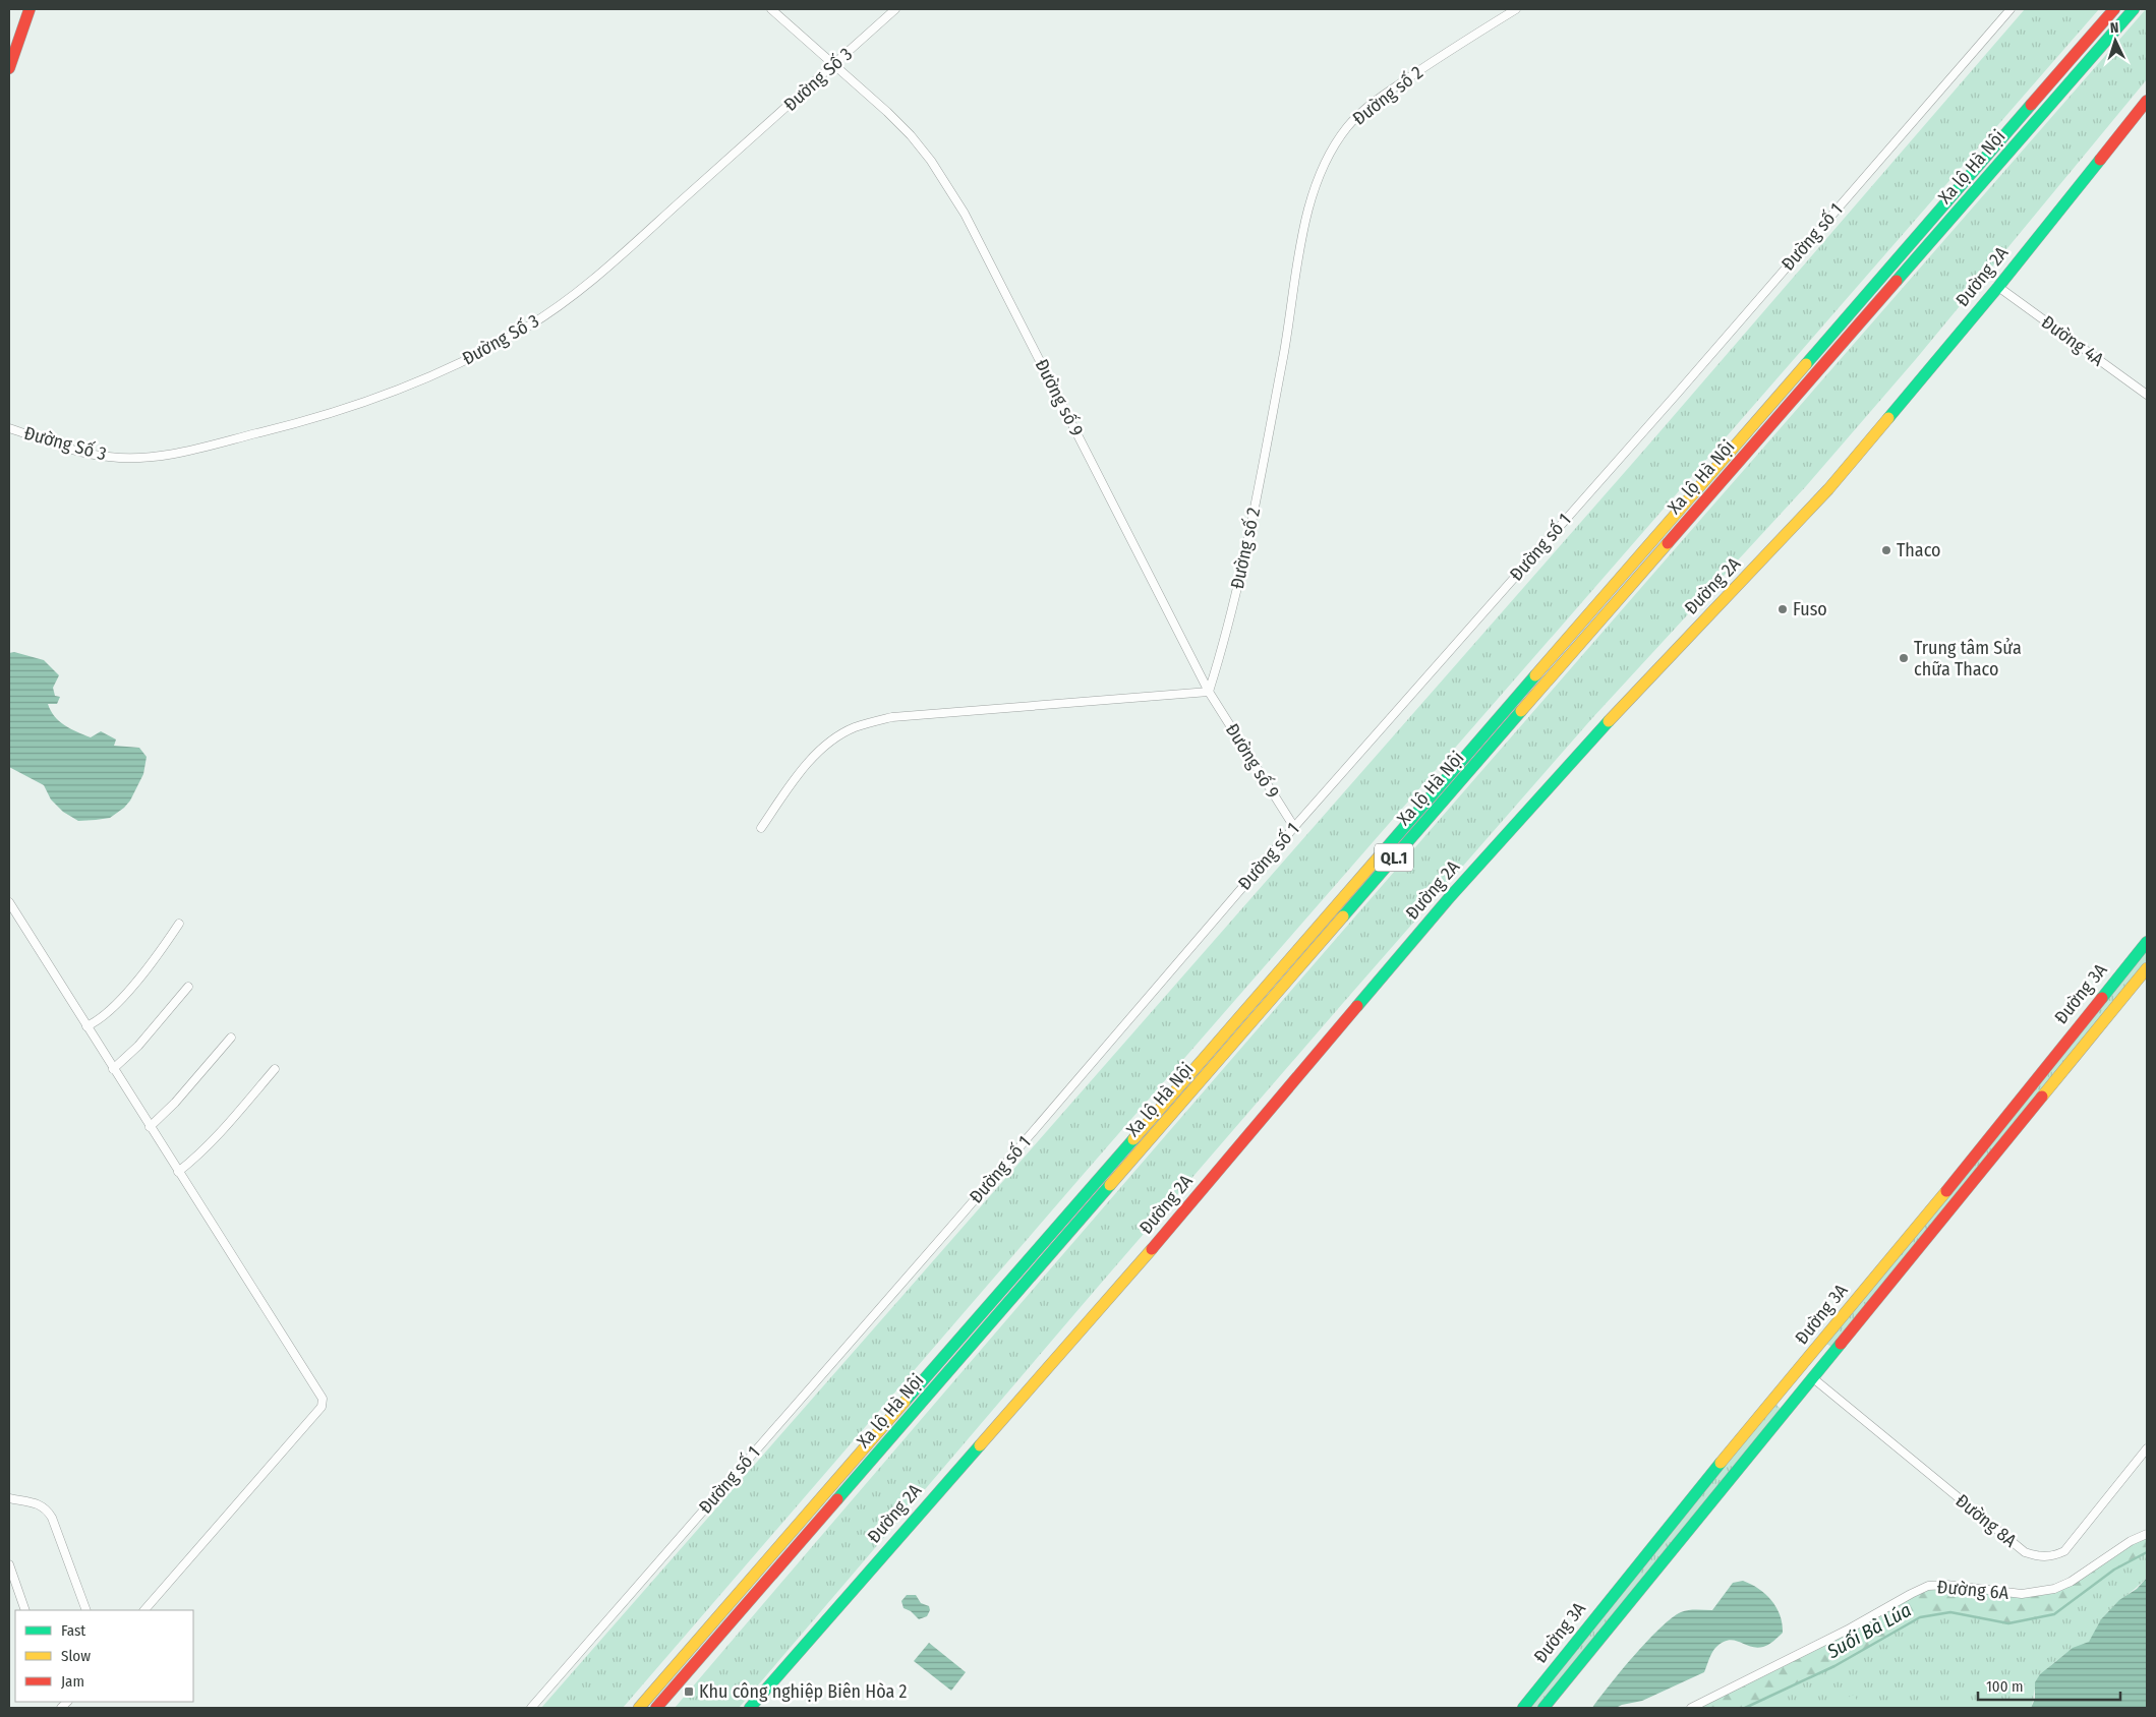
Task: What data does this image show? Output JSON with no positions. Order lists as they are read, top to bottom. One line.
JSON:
{"streets":{"main road":["Xa lộ Hà Nội","Đường 2A","QL.1","Đường 3A"],"street":["Đường Số 3","Đường số 2","Đường số 1","Đường 4A","Đường số 9","Đường 8A","Đường 6A"]},"crossings":[["Đường Số 3","Đường số 9"],["Đường số 2","Đường số 9"],["Đường số 1","Đường số 9"],["Đường 2A","Đường 4A"],["Đường 3A","Đường 8A"]],"water":["Suối Bà Lúa"],"places":{"other":["Thaco","Fuso","Trung tâm Sửa chữa Thaco"],"transit":["Khu công nghiệp Biên Hòa 2"]},"legend":["Fast","Slow","Jam"],"scale_bar":"100 m","north":"top"}
